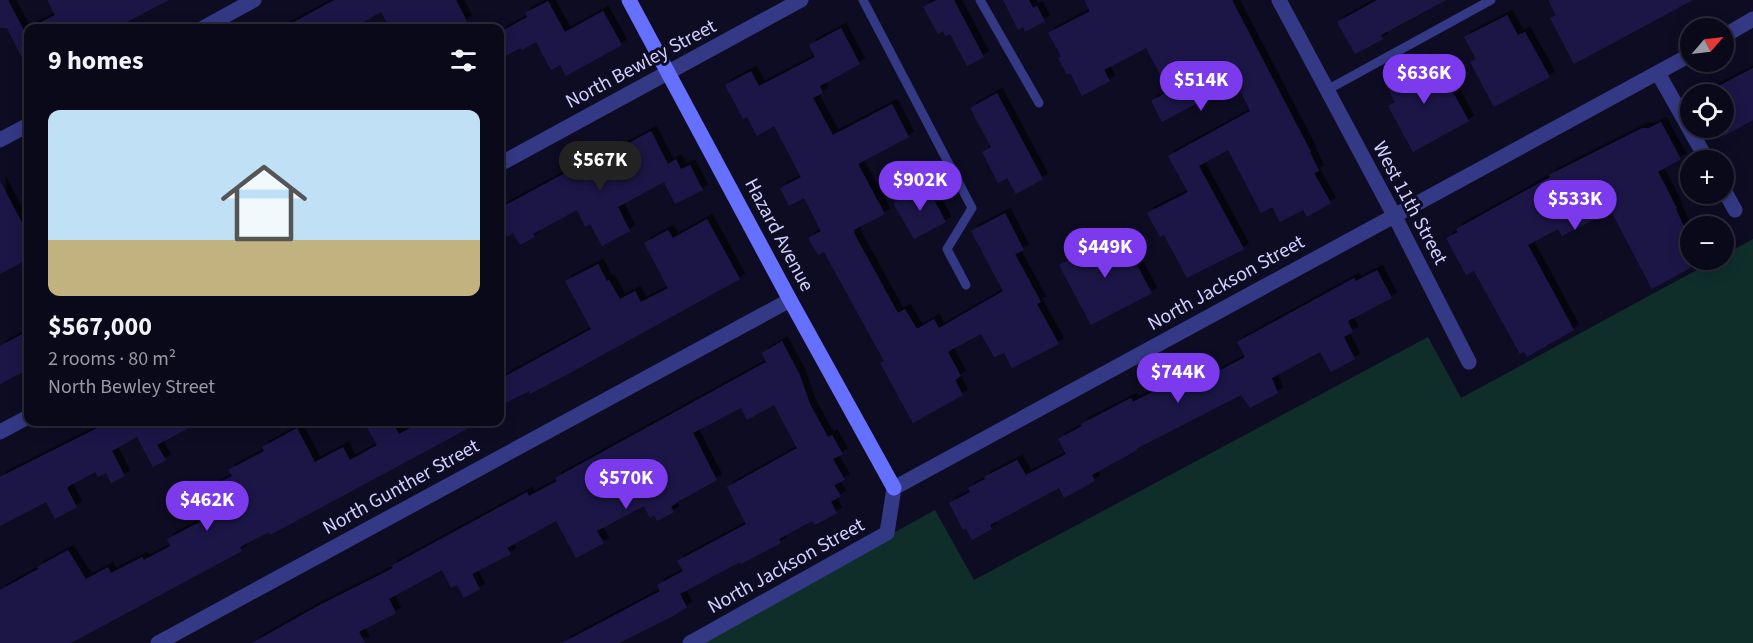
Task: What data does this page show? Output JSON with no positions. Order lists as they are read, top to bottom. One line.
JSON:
{"streets":{"street":["North Bewley Street","West 11th Street","Hazard Avenue","North Jackson Street","North Gunther Street"]},"crossings":[["North Bewley Street","Hazard Avenue"],["West 11th Street","North Jackson Street"],["Hazard Avenue","North Jackson Street"],["Hazard Avenue","North Gunther Street"]],"north":"top right","page":{"map_buttons":["+","−"],"heading":"9 homes","price":["$636K","$514K","$567K","$902K","$533K","$449K","$744K","$570K","$462K"],"list":[{"name":"$567,000","note":"2 rooms · 80 m² · North Bewley Street"}]}}
